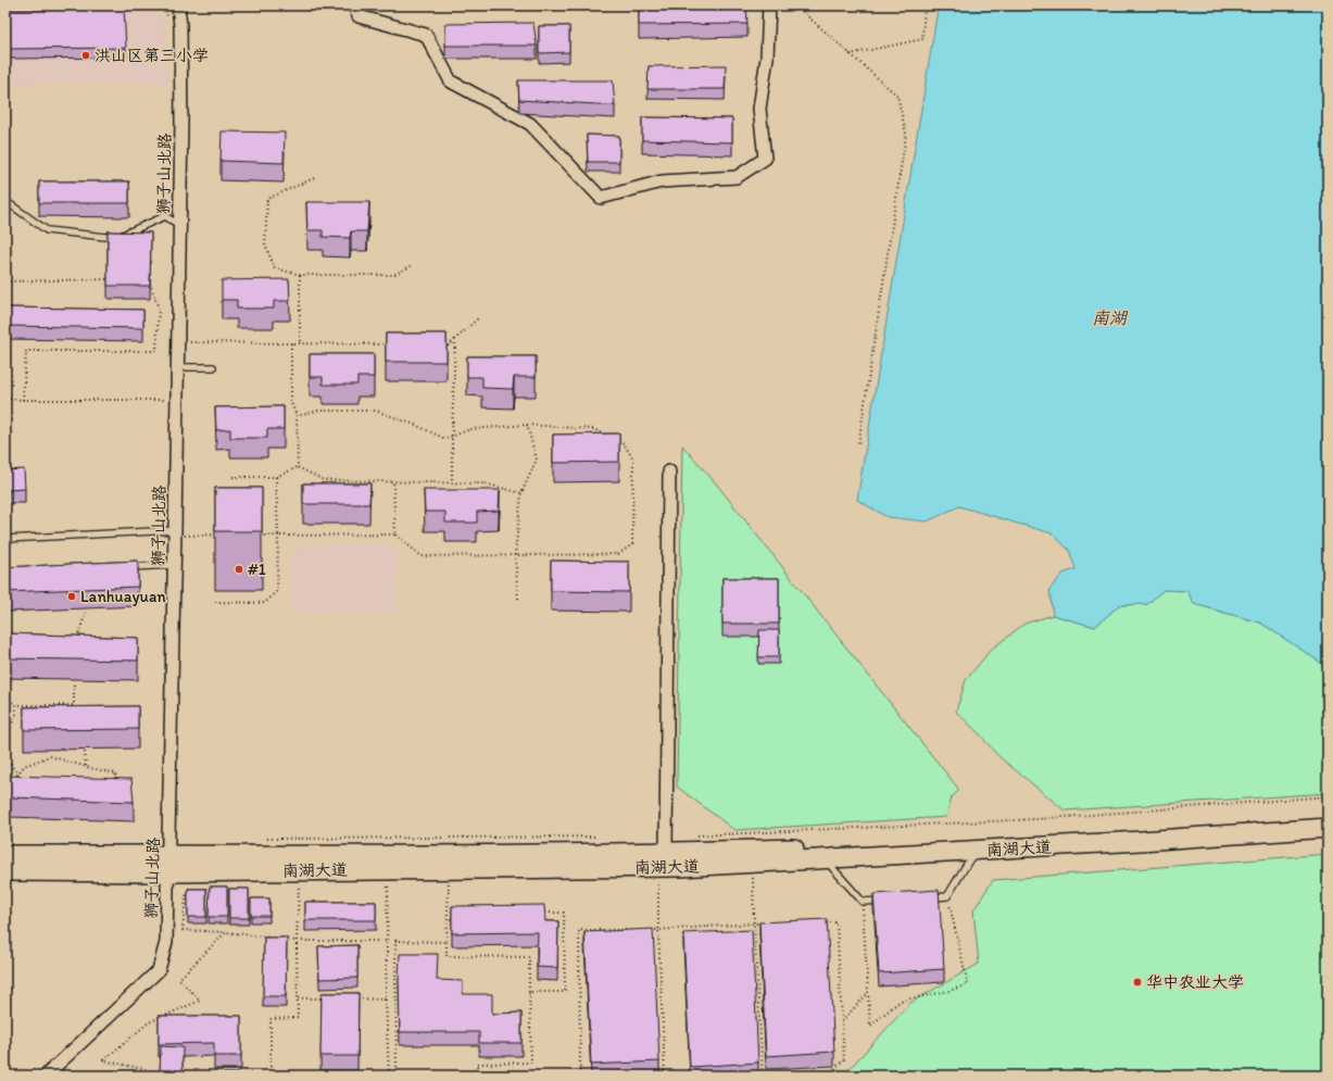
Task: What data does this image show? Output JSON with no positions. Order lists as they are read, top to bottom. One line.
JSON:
{"streets":{"main road":["南湖大道"],"street":["狮子山北路"]},"crossings":[["狮子山北路","南湖大道"]],"water":["南湖"],"places":["洪山区第三小学","#1","Lanhuayuan","华中农业大学"]}
